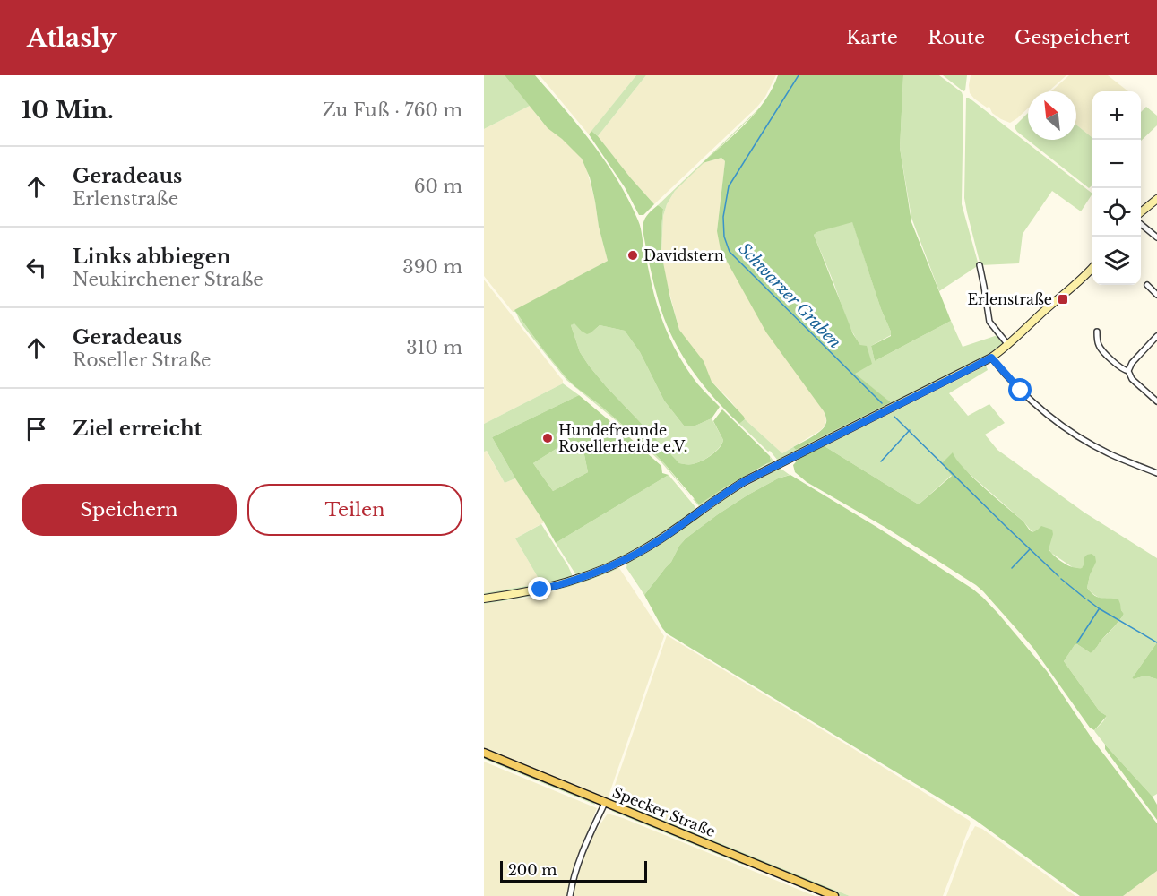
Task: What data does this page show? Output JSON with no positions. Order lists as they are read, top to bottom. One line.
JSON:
{"streets":{"main road":["Specker Straße"]},"water":["Schwarzer Graben"],"places":{"other":["Davidstern","Hundefreunde Rosellerheide e.V."],"transit":["Erlenstraße"]},"scale_bar":"200 m","north":"top left","page":{"header":"Atlasly","nav":["Karte","Route","Gespeichert"],"heading":["10 Min.","Zu Fuß · 760 m"],"map_buttons":["+","−"],"list":[["Geradeaus","Erlenstraße","60 m"],["Links abbiegen","Neukirchener Straße","390 m"],["Geradeaus","Roseller Straße","310 m"],"Ziel erreicht"],"buttons":["Speichern","Teilen"],"scale":"200 m"}}
